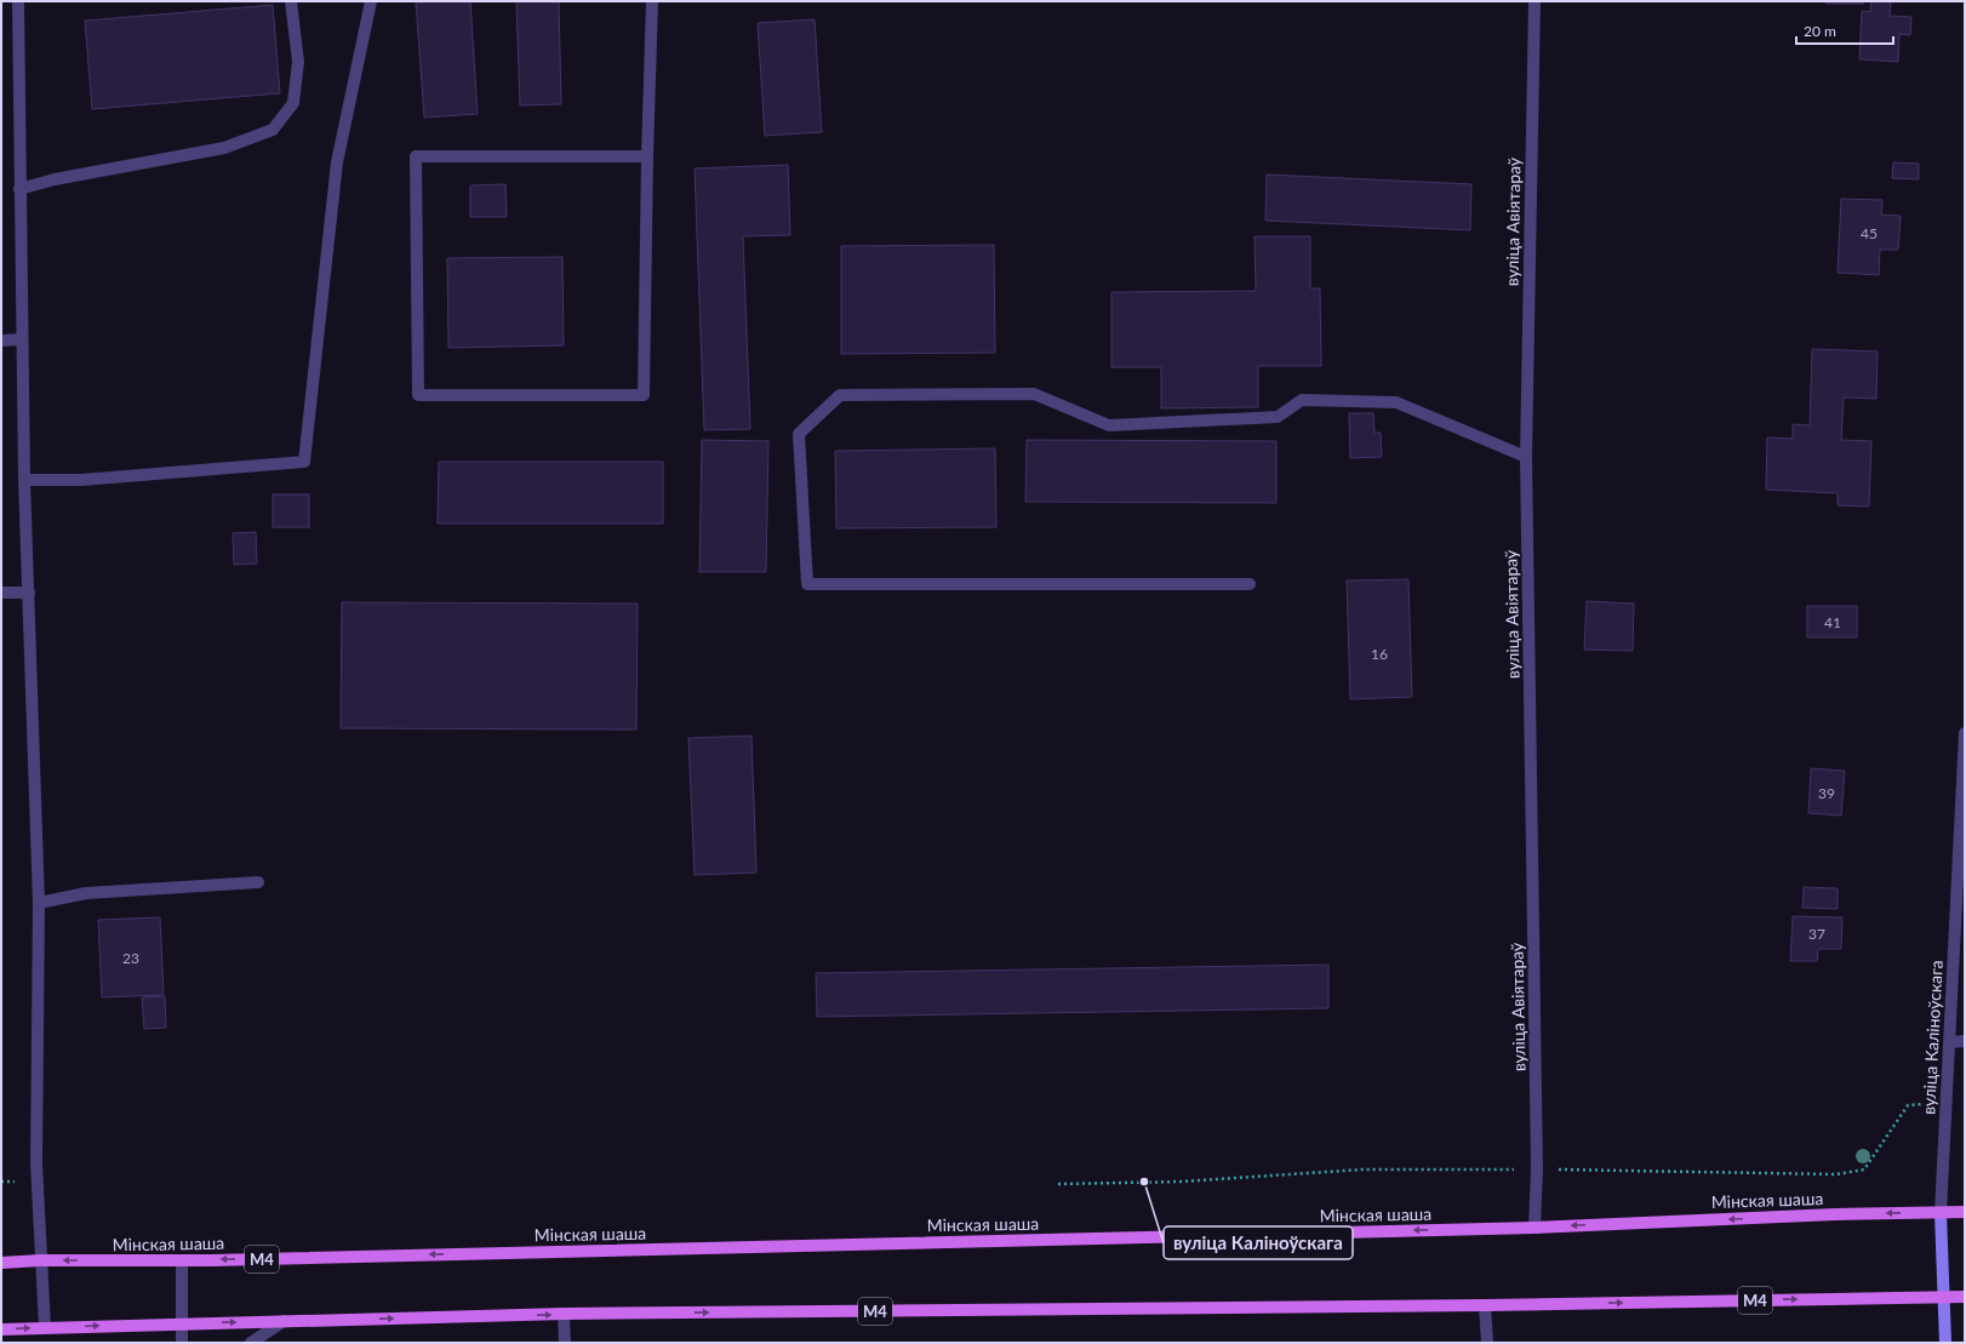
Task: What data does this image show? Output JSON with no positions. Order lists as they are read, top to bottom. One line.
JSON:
{"streets":{"main road":["вуліца Каліноўскага","Мінская шаша","М4"],"street":["вуліца Авіятараў"]},"crossings":[["вуліца Авіятараў","Мінская шаша"],["вуліца Каліноўскага","Мінская шаша"],["вуліца Каліноўскага","М4"]],"places":["вуліца Каліноўскага"],"house_numbers":["45","41","16","39","37","23"],"scale_bar":"20 m"}
